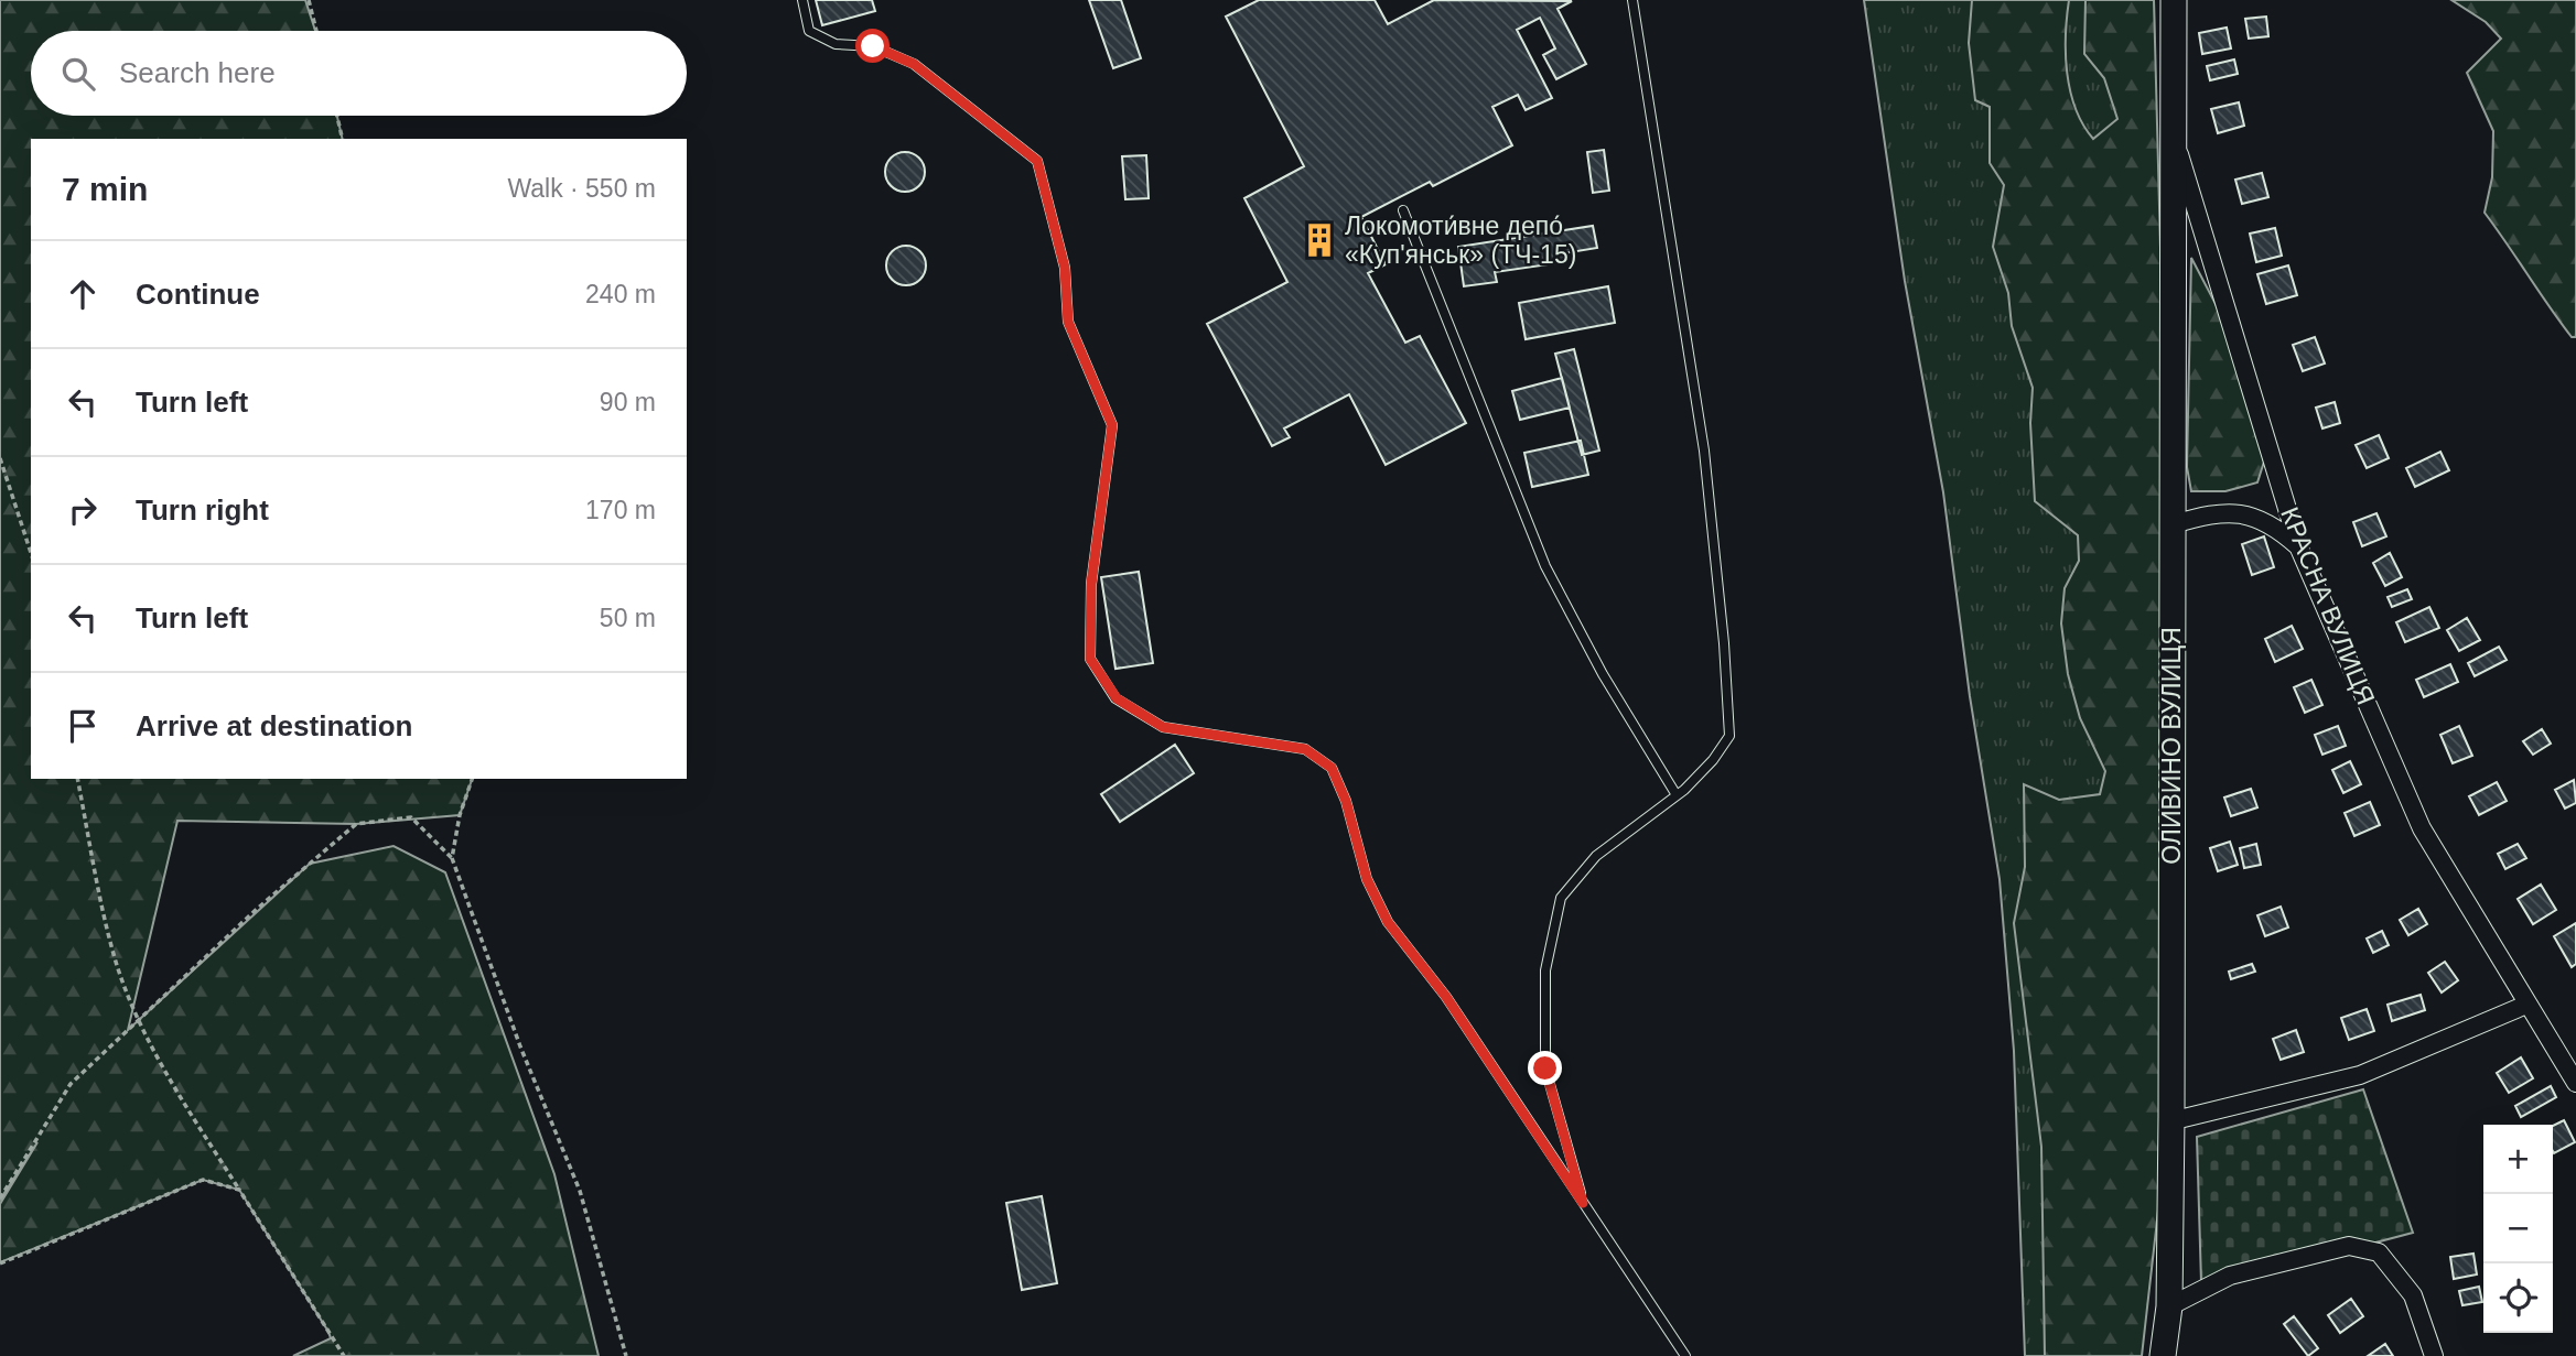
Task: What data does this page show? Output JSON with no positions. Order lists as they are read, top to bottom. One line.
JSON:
{"streets":{"street":["КРАСНА ВУЛИЦЯ","ОЛИВИНО ВУЛИЦЯ"]},"crossings":[["КРАСНА ВУЛИЦЯ","ОЛИВИНО ВУЛИЦЯ"]],"places":{"building":["Локомоти́вне депо́ «Куп'янськ» (ТЧ-15)"]},"page":{"search":"Search here","heading":["7 min","Walk · 550 m"],"list":[["Continue","240 m"],["Turn left","90 m"],["Turn right","170 m"],["Turn left","50 m"],"Arrive at destination"],"map_buttons":["+","−"]}}
